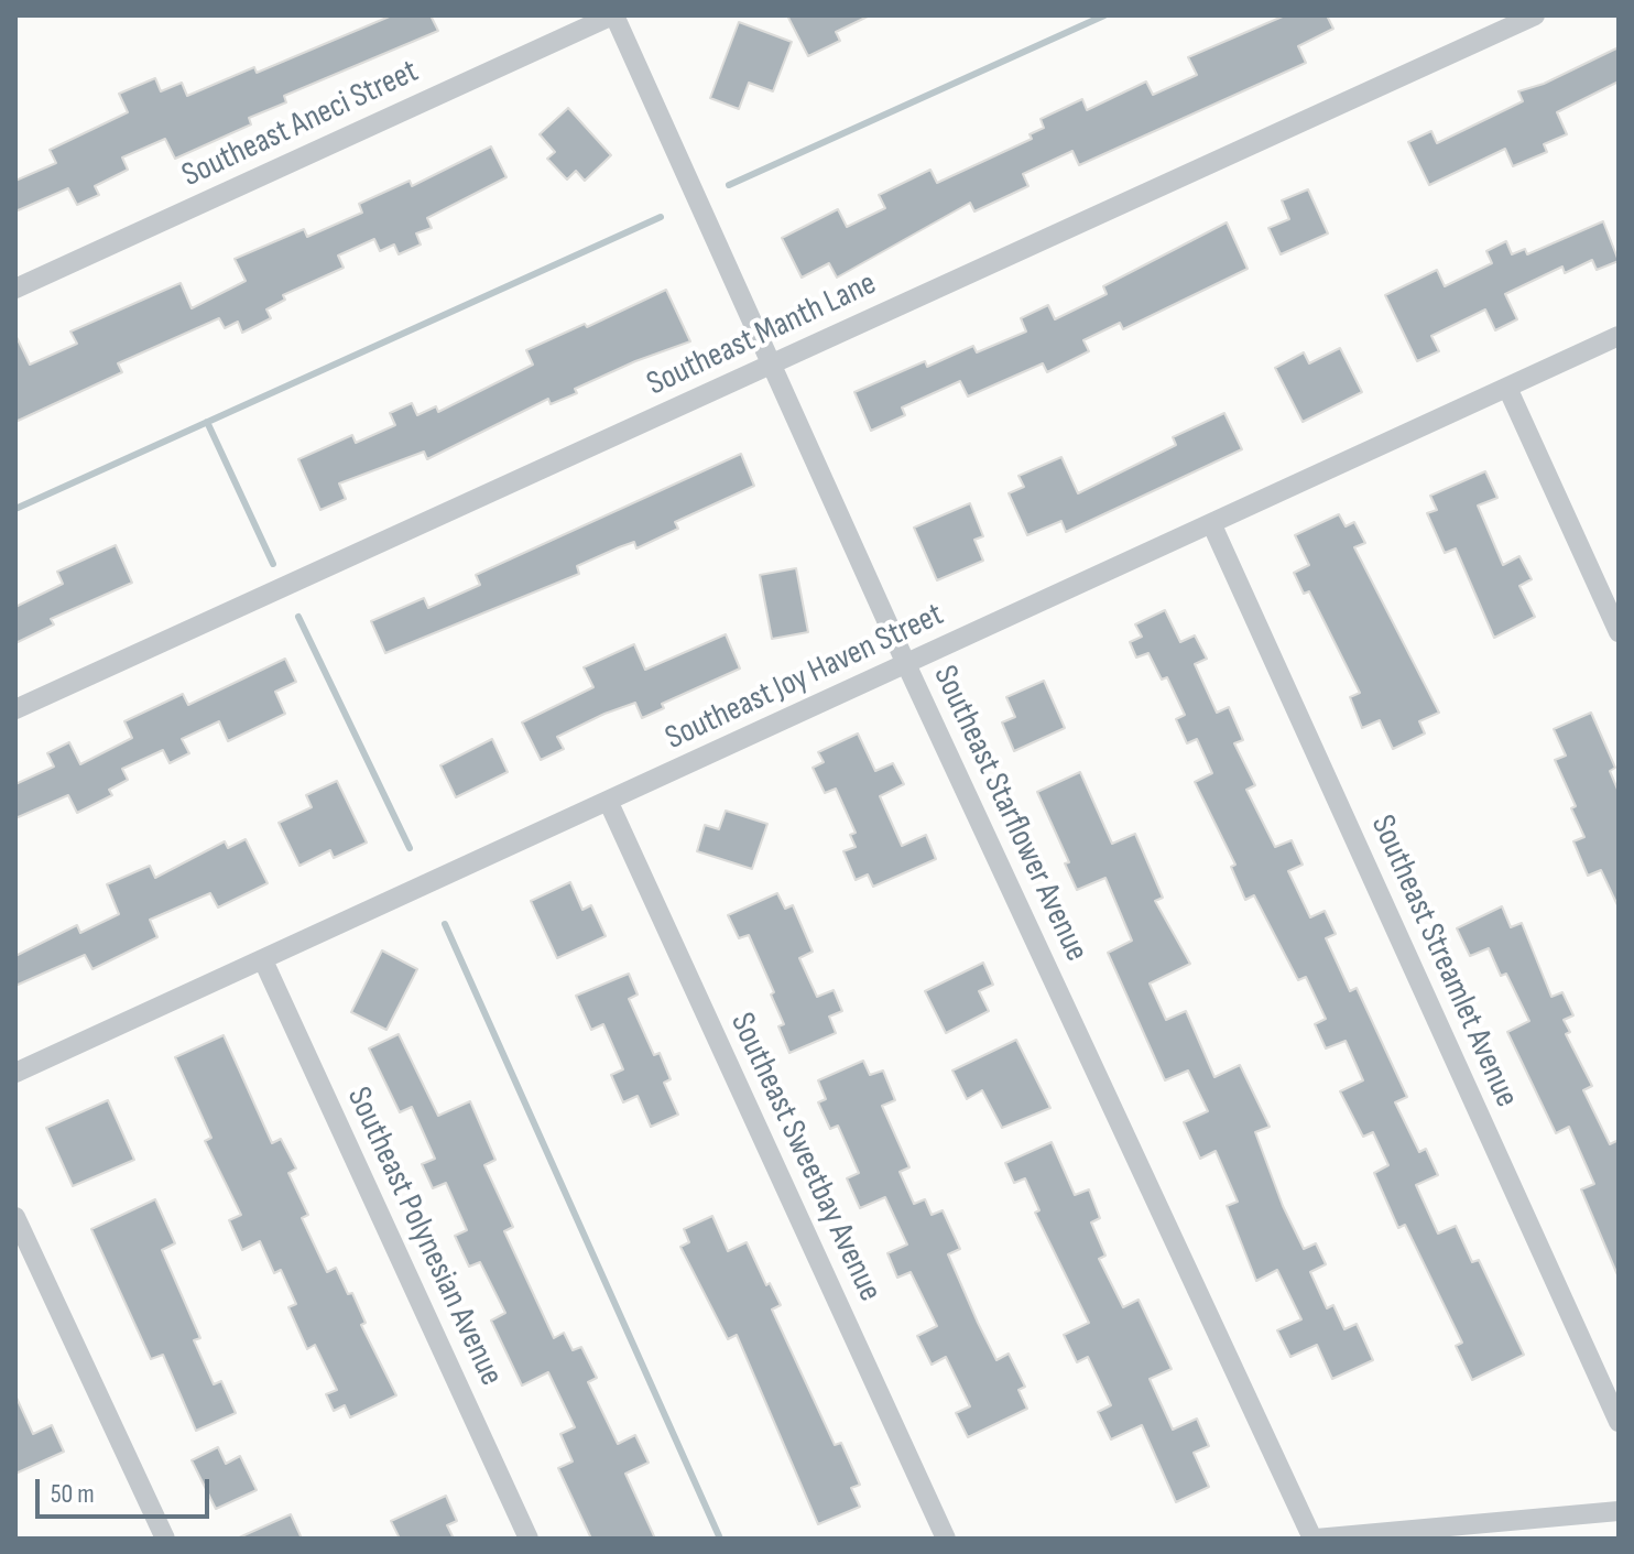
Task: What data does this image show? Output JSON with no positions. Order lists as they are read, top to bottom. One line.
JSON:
{"streets":{"street":["Southeast Aneci Street","Southeast Manth Lane","Southeast Joy Haven Street","Southeast Starflower Avenue","Southeast Streamlet Avenue","Southeast Sweetbay Avenue","Southeast Polynesian Avenue"]},"crossings":[["Southeast Aneci Street","Southeast Starflower Avenue"],["Southeast Manth Lane","Southeast Starflower Avenue"],["Southeast Joy Haven Street","Southeast Starflower Avenue"],["Southeast Joy Haven Street","Southeast Streamlet Avenue"],["Southeast Joy Haven Street","Southeast Sweetbay Avenue"],["Southeast Joy Haven Street","Southeast Polynesian Avenue"]],"scale_bar":"50 m"}
